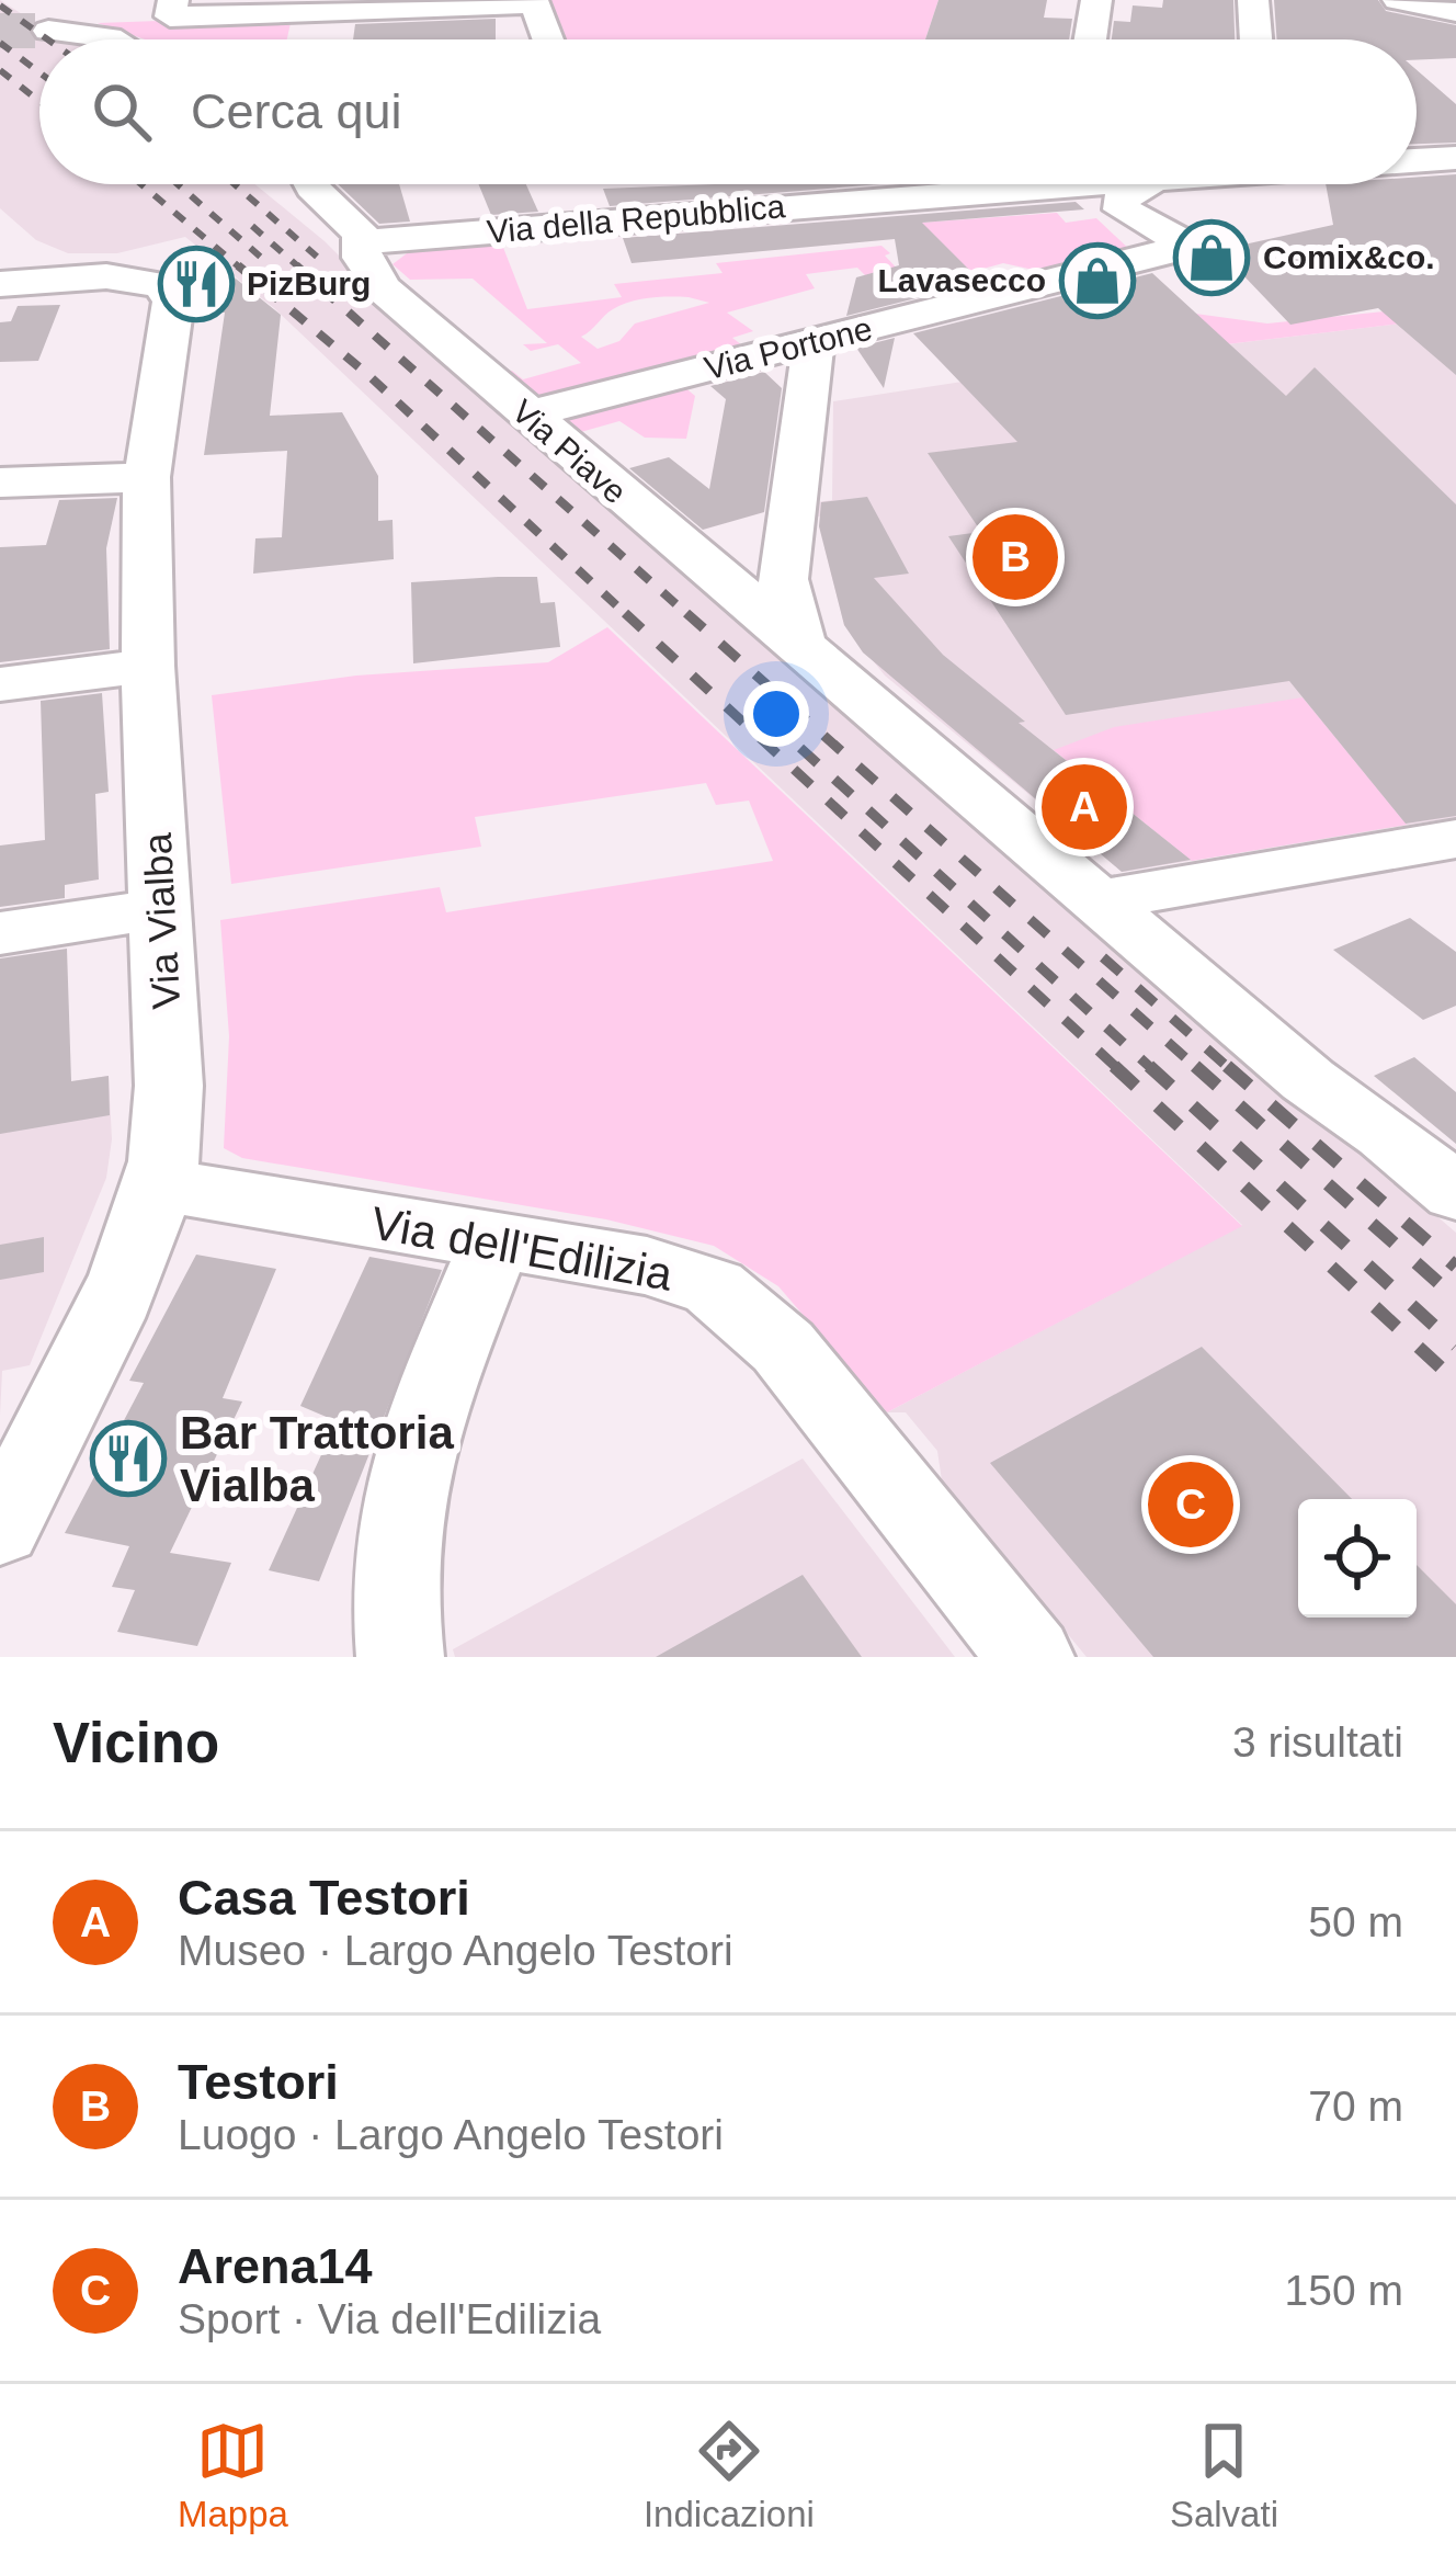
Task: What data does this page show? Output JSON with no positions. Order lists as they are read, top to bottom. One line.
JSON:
{"streets":{"street":["Via della Repubblica","Via Portone","Via Piave","Via Vialba","Via dell'Edilizia"]},"crossings":[["Via della Repubblica","Via Piave"],["Via Portone","Via Piave"],["Via Vialba","Via dell'Edilizia"]],"places":{"shop":["Comix&co.","Lavasecco"],"restaurant":["PizBurg","Bar Trattoria Vialba"]},"page":{"search":"Cerca qui","pins":["B","A","C"],"heading":["Vicino","3 risultati"],"list":[{"mark":"A","name":"Casa Testori","note":"Museo · Largo Angelo Testori","value":"50 m"},{"mark":"B","name":"Testori","note":"Luogo · Largo Angelo Testori","value":"70 m"},{"mark":"C","name":"Arena14","note":"Sport · Via dell'Edilizia","value":"150 m"}],"nav":["Mappa","Indicazioni","Salvati"]}}
